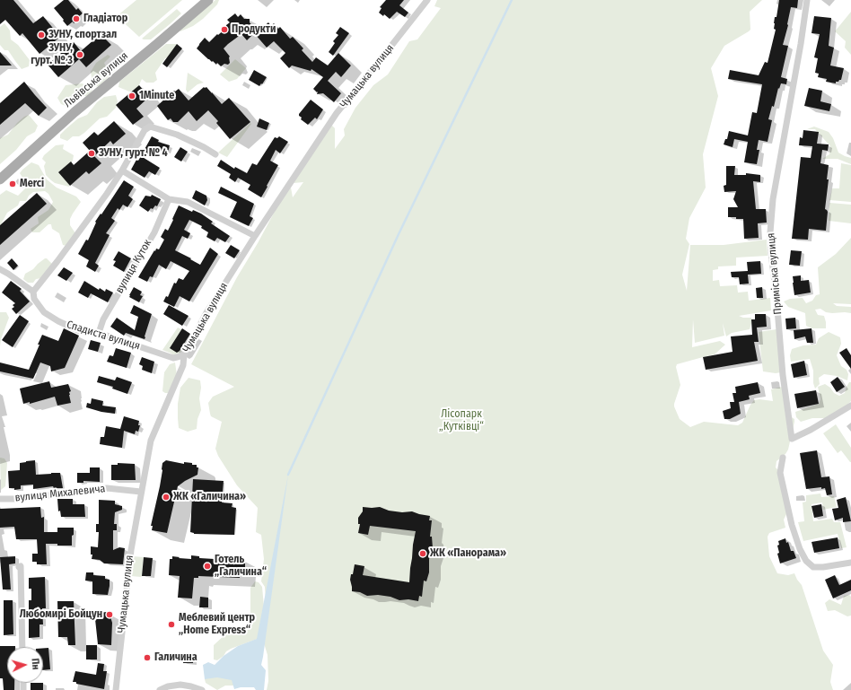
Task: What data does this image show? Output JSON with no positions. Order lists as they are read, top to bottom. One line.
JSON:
{"streets":{"main road":["Львівська вулиця"],"street":["Чумацька вулиця","вулиця Куток","Приміська вулиця","Спадиста вулиця","вулиця Михалевича"]},"crossings":[["Чумацька вулиця","Спадиста вулиця"],["Чумацька вулиця","вулиця Михалевича"],["вулиця Куток","Спадиста вулиця"]],"parks":["Лісопарк „Кутківці“"],"places":["Гладіатор","Продукти","ЗУНУ, спортзал","ЗУНУ, гурт. № 3","1Minute","ЗУНУ, гурт. № 4","Merci","ЖК «Галичина»","ЖК «Панорама»","Готель „Галичина“","Любомирі Бойцун","Меблевий центр „Home Express“","Галичина"],"north":"right"}
